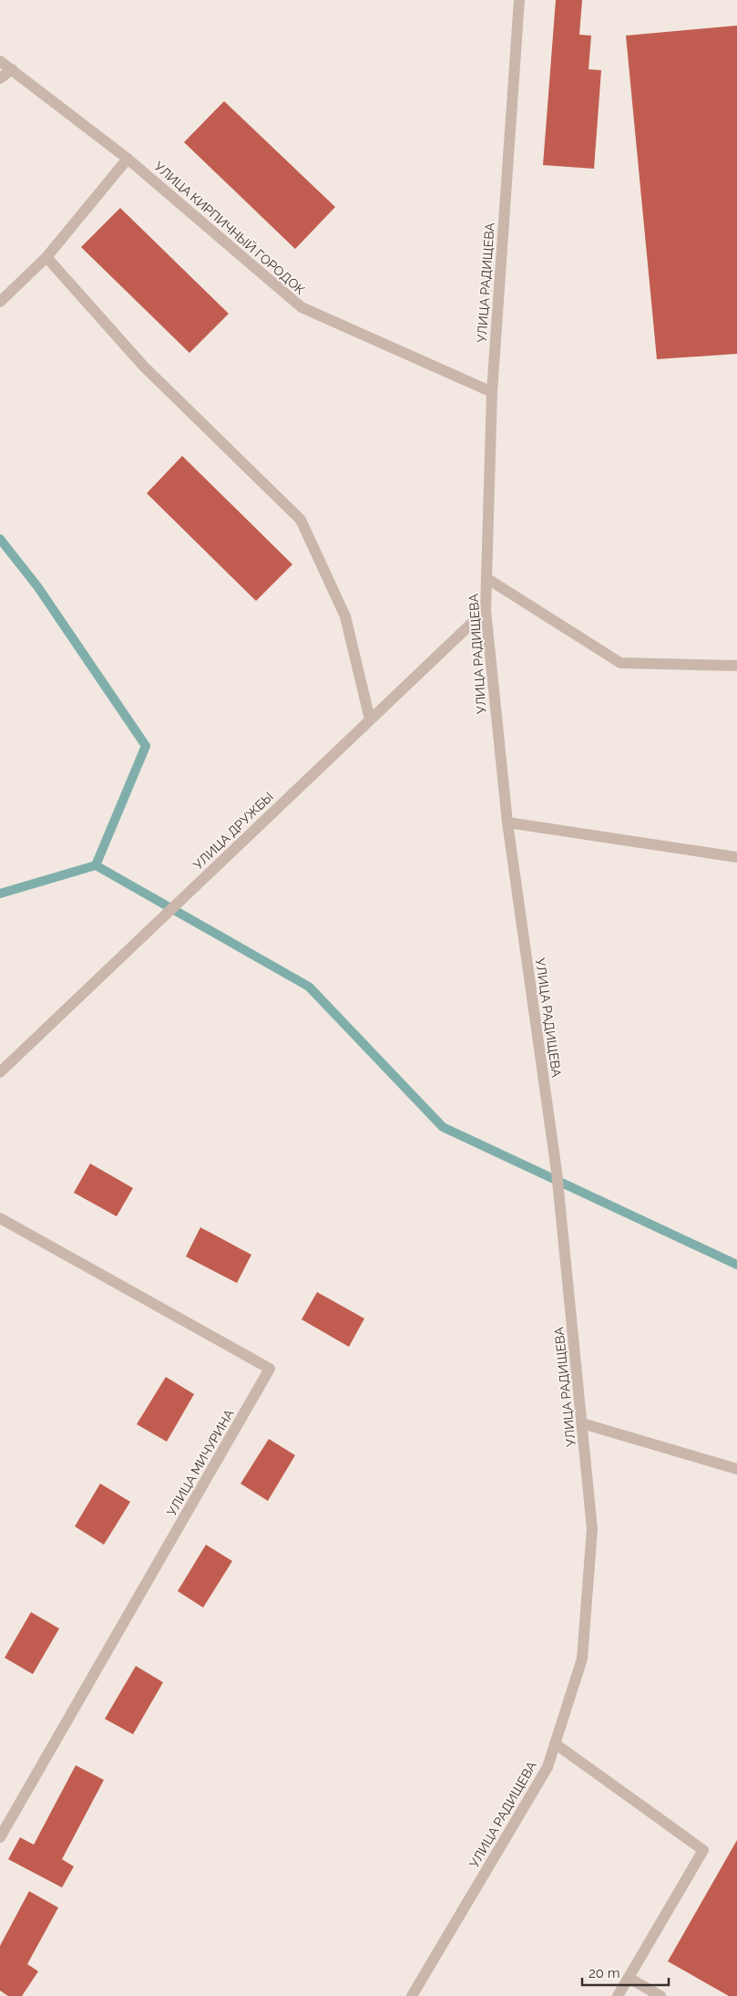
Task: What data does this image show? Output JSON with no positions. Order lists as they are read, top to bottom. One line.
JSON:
{"streets":{"street":["УЛИЦА КИРПИЧНЫЙ ГОРОДОК","УЛИЦА РАДИЩЕВА","УЛИЦА ДРУЖБЫ","УЛИЦА МИЧУРИНА"]},"crossings":[["УЛИЦА КИРПИЧНЫЙ ГОРОДОК","УЛИЦА РАДИЩЕВА"],["УЛИЦА РАДИЩЕВА","УЛИЦА ДРУЖБЫ"]],"scale_bar":"20 m"}
